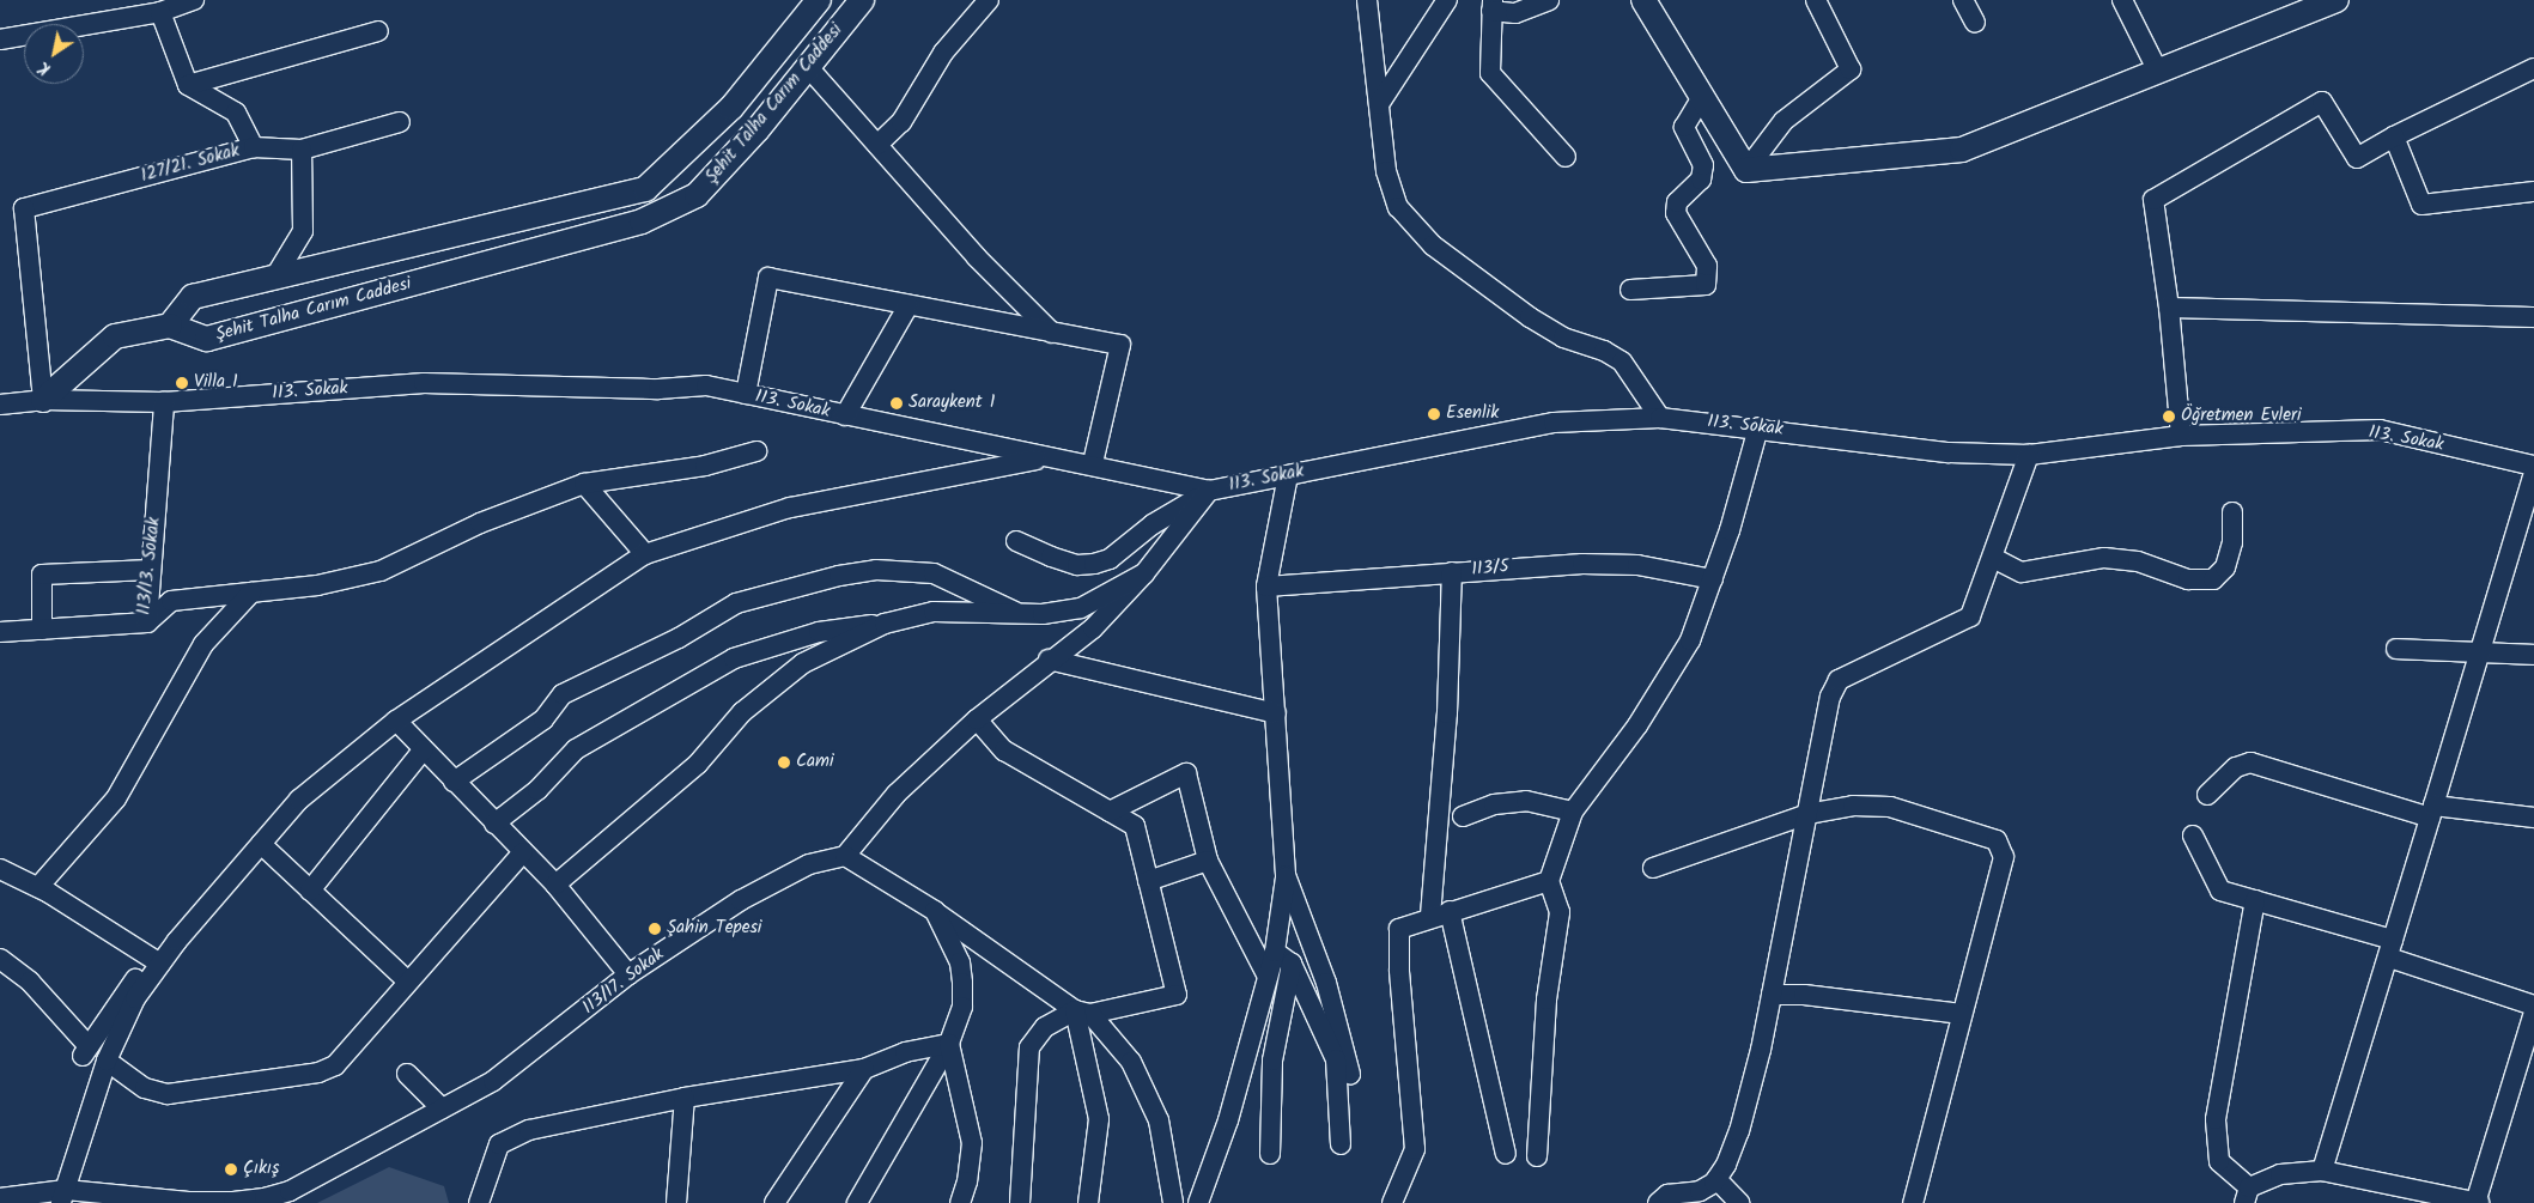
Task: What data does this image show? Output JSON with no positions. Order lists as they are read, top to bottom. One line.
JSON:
{"streets":{"street":["Şehit Talha Carım Caddesi","127/21. Sokak","113. Sokak","113/13. Sokak","113/5","113/17. Sokak"]},"crossings":[["127/21. Sokak","113. Sokak"],["113. Sokak","113/13. Sokak"]],"places":["Villa 1","Saraykent 1","Esenlik","Öğretmen Evleri","Cami","Şahin Tepesi","Çıkış"],"north":"bottom left"}
